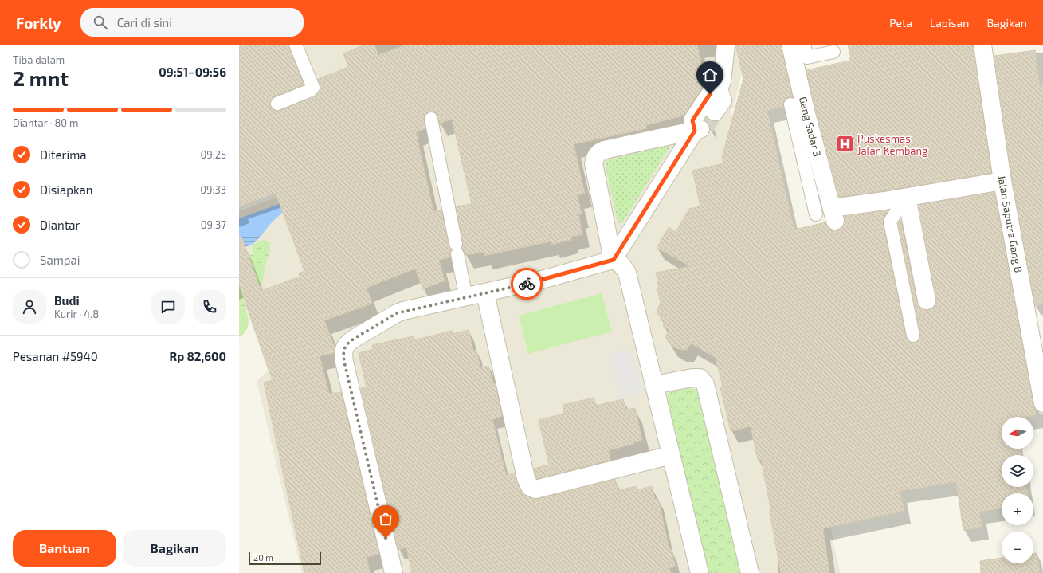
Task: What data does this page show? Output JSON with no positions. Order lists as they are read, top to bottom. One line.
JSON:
{"streets":{"street":["Gang Sadar 3","Jalan Saputra Gang 8"]},"places":{"hospital":["Puskesmas Jalan Kembang"]},"scale_bar":"20 m","north":"left","page":{"header":"Forkly","search":"Cari di sini","nav":["Peta","Lapisan","Bagikan"],"heading":["2 mnt","Tiba dalam","09:51–09:56"],"panel":["Budi","Kurir · 4.8","Pesanan #5940","Rp 82,600"],"bar":"Diantar · 80 m","list":[["Diterima","09:25"],["Disiapkan","09:33"],["Diantar","09:37"],"Sampai"],"map_buttons":["+","−"],"buttons":["Bantuan","Bagikan"],"scale":"20 m"}}
